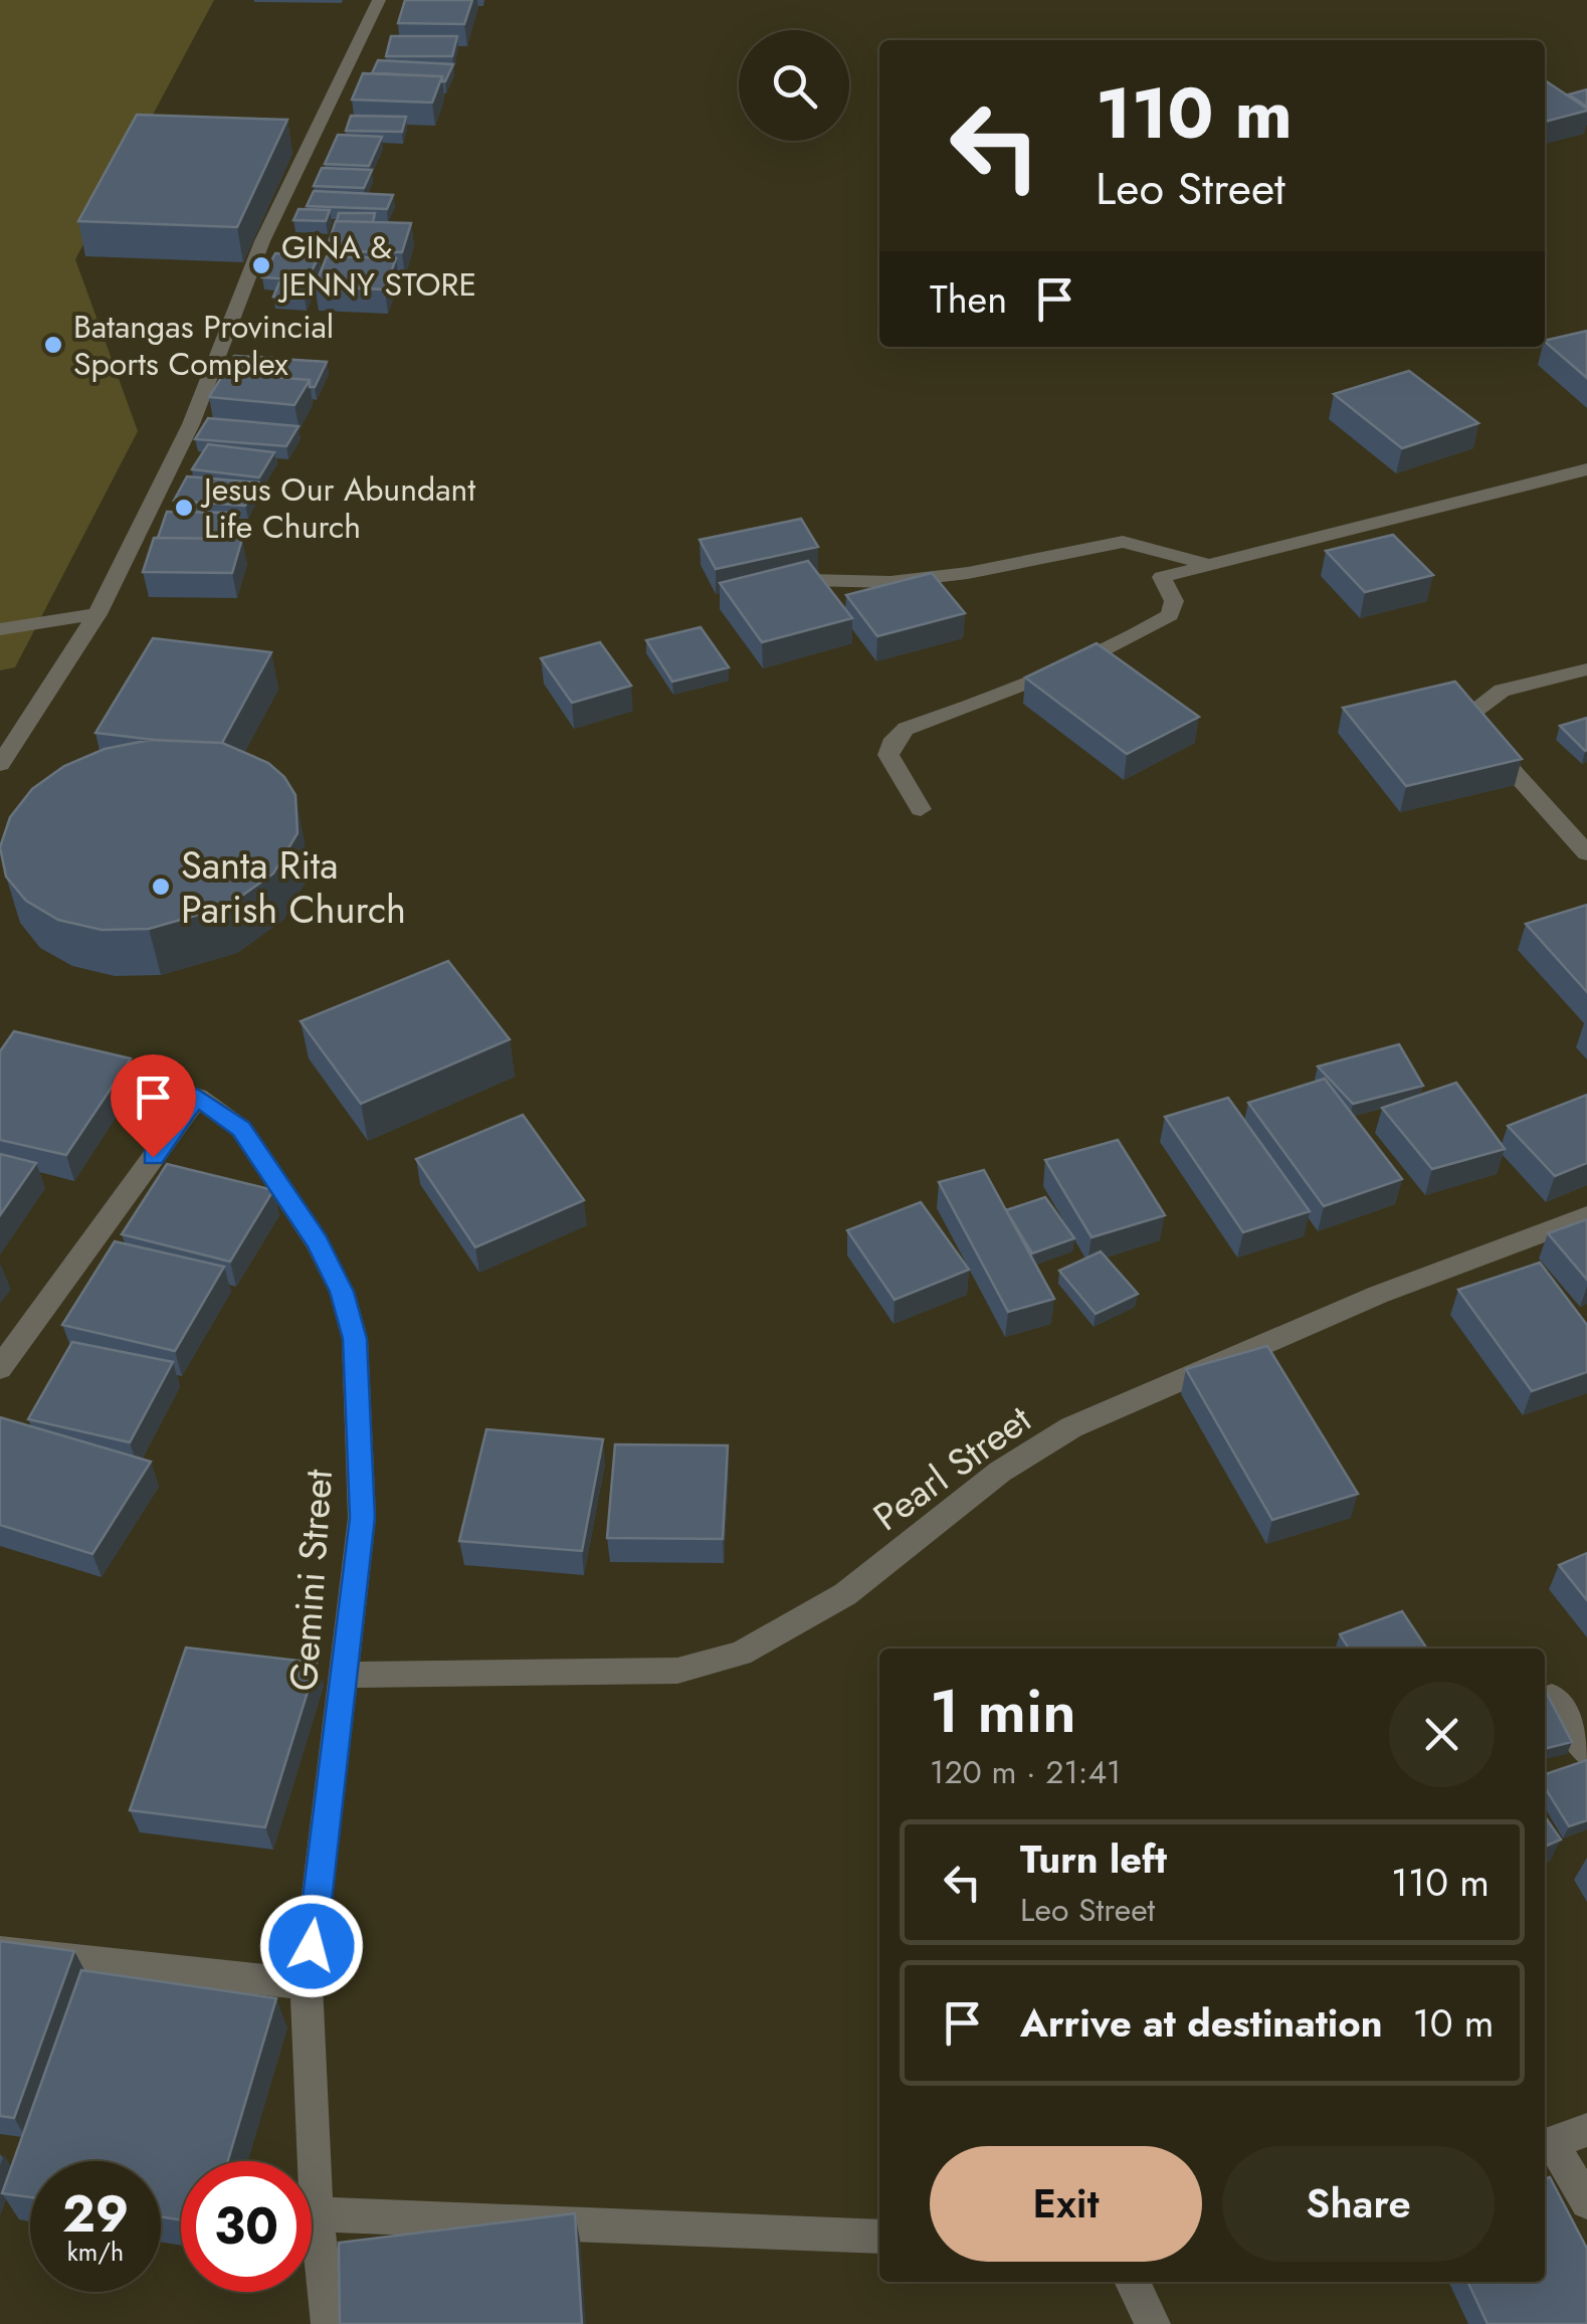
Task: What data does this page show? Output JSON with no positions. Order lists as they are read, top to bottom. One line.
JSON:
{"streets":{"street":["Pearl Street","Gemini Street"]},"crossings":[["Pearl Street","Gemini Street"]],"places":["GINA & JENNY STORE","Batangas Provincial Sports Complex","Jesus Our Abundant Life Church","Santa Rita Parish Church"],"page":{"turn":["110 m","Leo Street"],"then":"Then","heading":["1 min","120 m · 21:41"],"list":[{"name":"Turn left","note":"Leo Street","value":"110 m"},{"name":"Arrive at destination","value":"10 m"}],"buttons":["Exit","Share"],"speed":"29 km/h","limit":"30"}}
